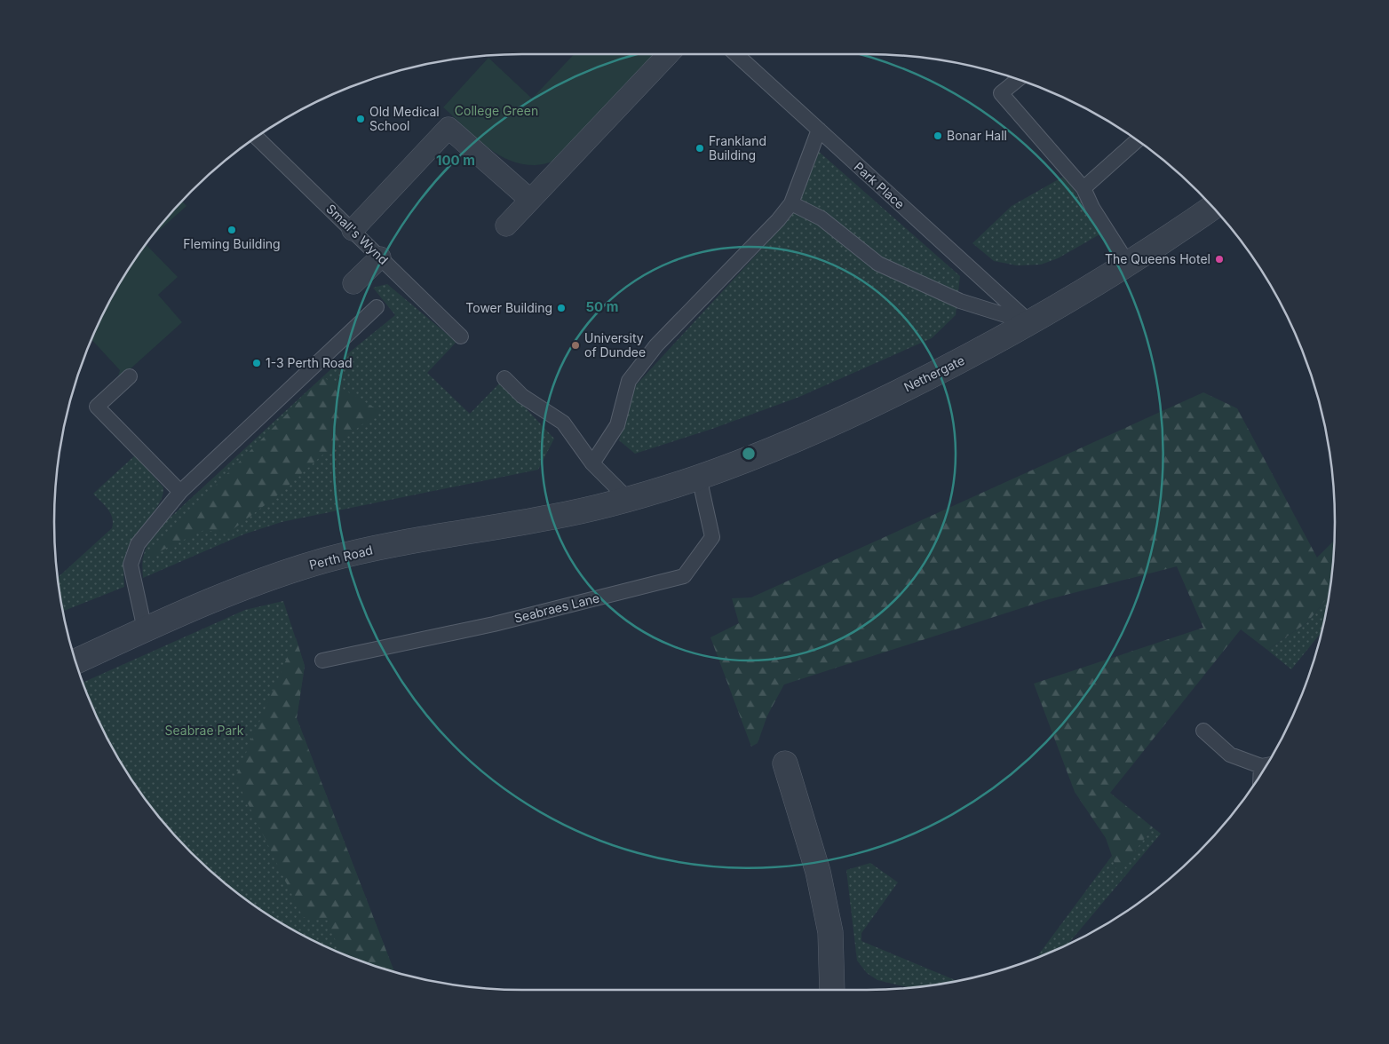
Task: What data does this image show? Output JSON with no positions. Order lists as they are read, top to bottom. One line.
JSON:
{"streets":{"street":["Nethergate","Perth Road"],"lane":["Park Place","Small's Wynd","Seabraes Lane"]},"crossings":[["Park Place","Nethergate"],["Nethergate","Perth Road"],["Nethergate","Seabraes Lane"]],"parks":["College Green","Seabrae Park"],"places":["Old Medical School","Bonar Hall","Frankland Building","Fleming Building","The Queens Hotel","Tower Building","University of Dundee","1-3 Perth Road"],"rings":["100 m","50 m"]}
